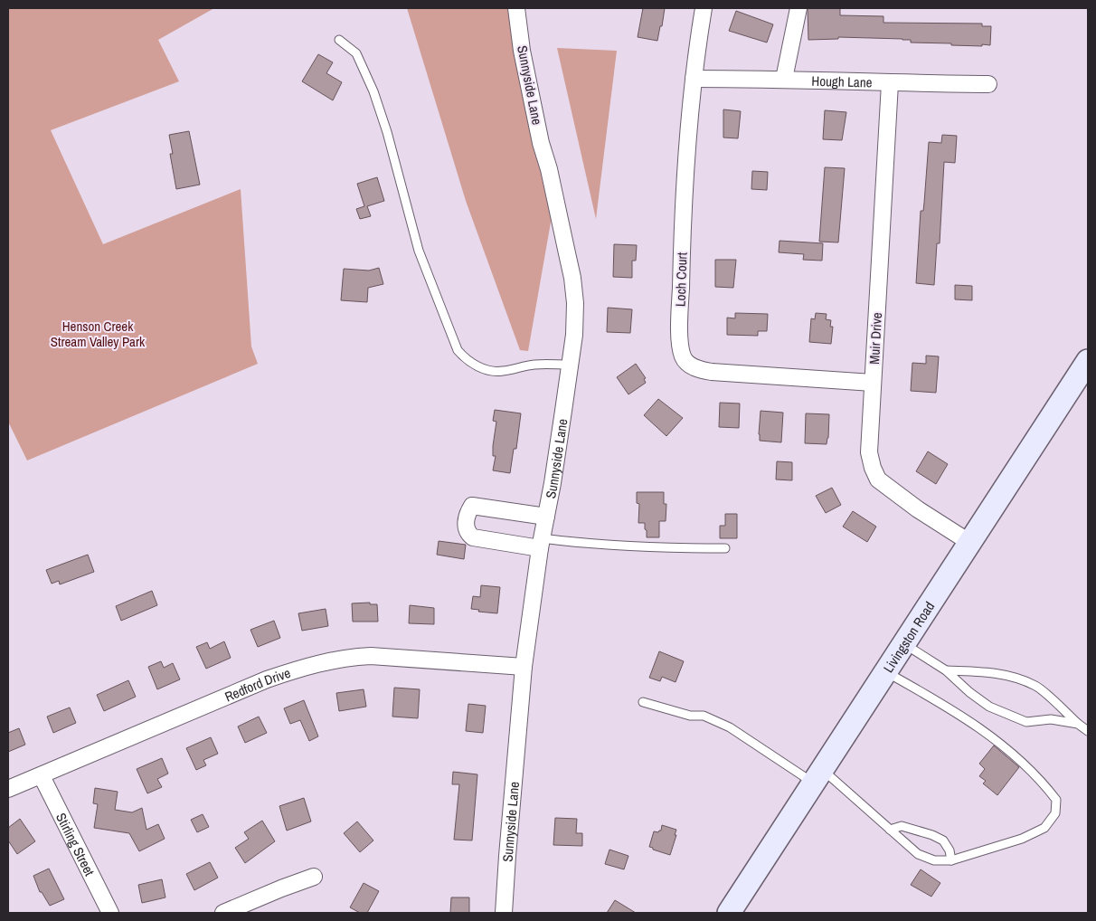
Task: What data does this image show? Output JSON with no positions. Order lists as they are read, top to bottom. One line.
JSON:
{"streets":{"main road":["Livingston Road"],"street":["Hough Lane","Sunnyside Lane","Loch Court","Muir Drive","Redford Drive","Stirling Street"]},"crossings":[["Hough Lane","Loch Court"],["Hough Lane","Muir Drive"],["Sunnyside Lane","Redford Drive"],["Loch Court","Muir Drive"],["Muir Drive","Livingston Road"],["Redford Drive","Stirling Street"]],"parks":["Henson Creek Stream Valley Park"]}
